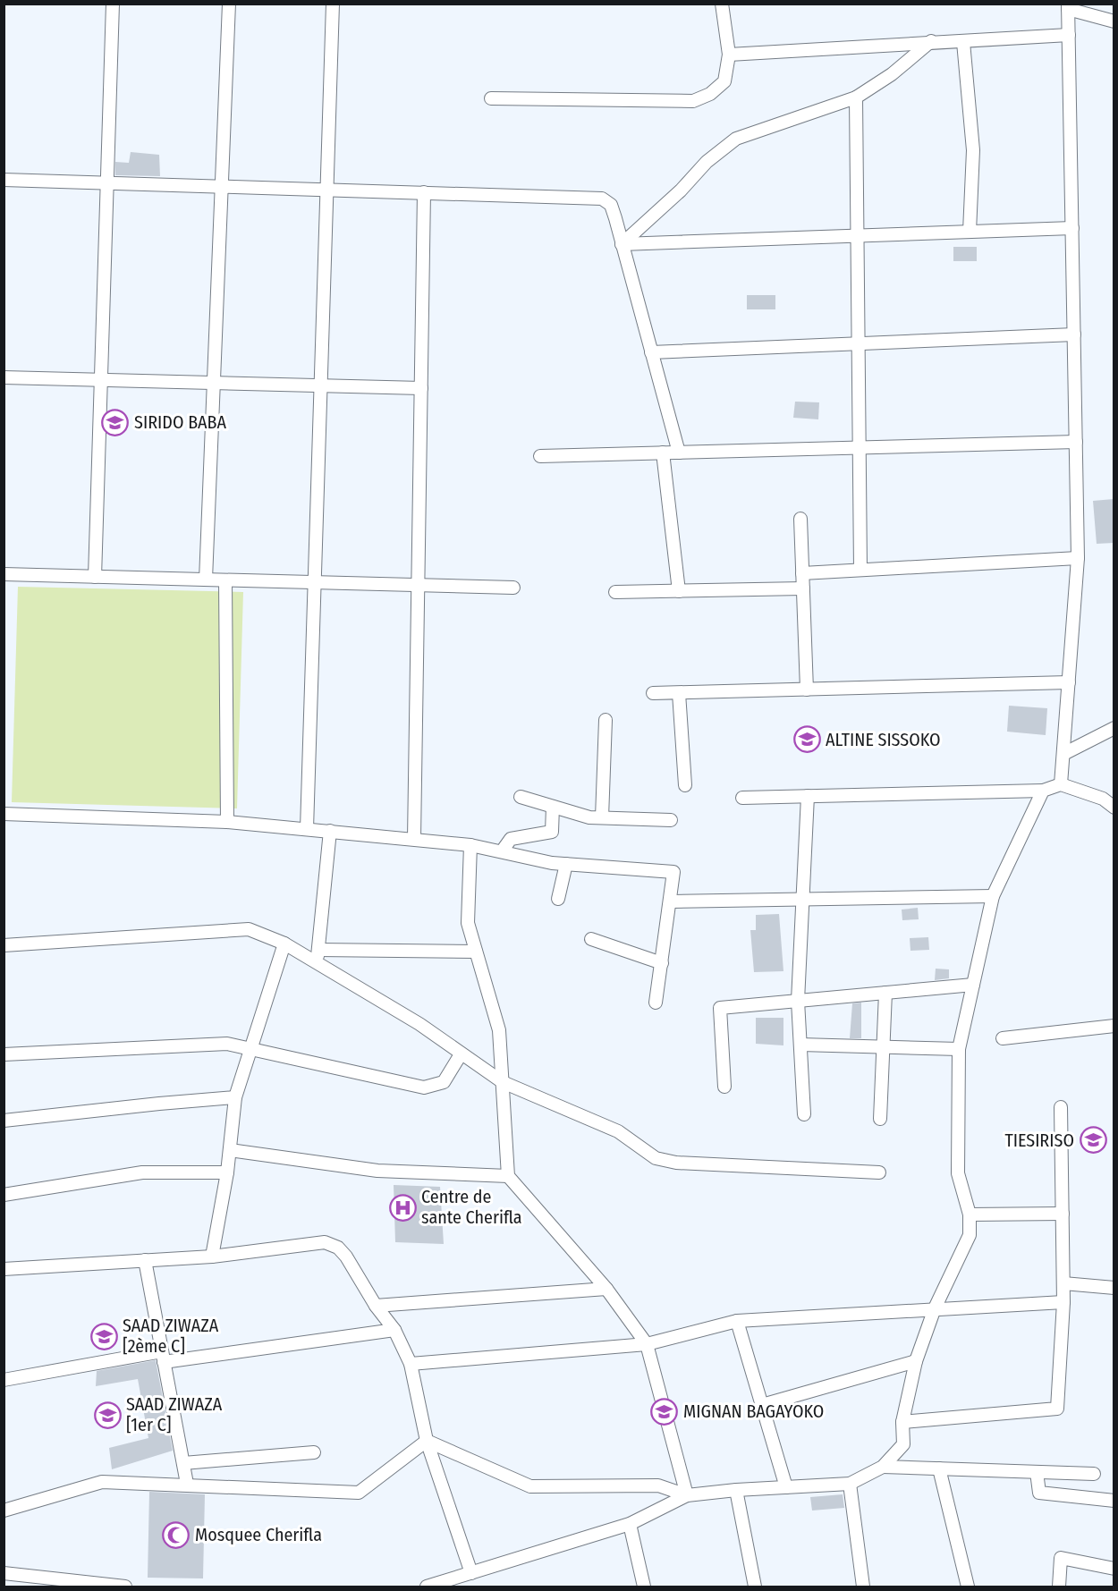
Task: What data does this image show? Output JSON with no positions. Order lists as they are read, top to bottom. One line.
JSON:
{"places":{"school or university":["SIRIDO BABA","ALTINE SISSOKO","TIESIRISO","SAAD ZIWAZA [2ème C]","MIGNAN BAGAYOKO","SAAD ZIWAZA [1er C]"],"hospital":["Centre de sante Cherifla"],"mosque":["Mosquee Cherifla"]}}
